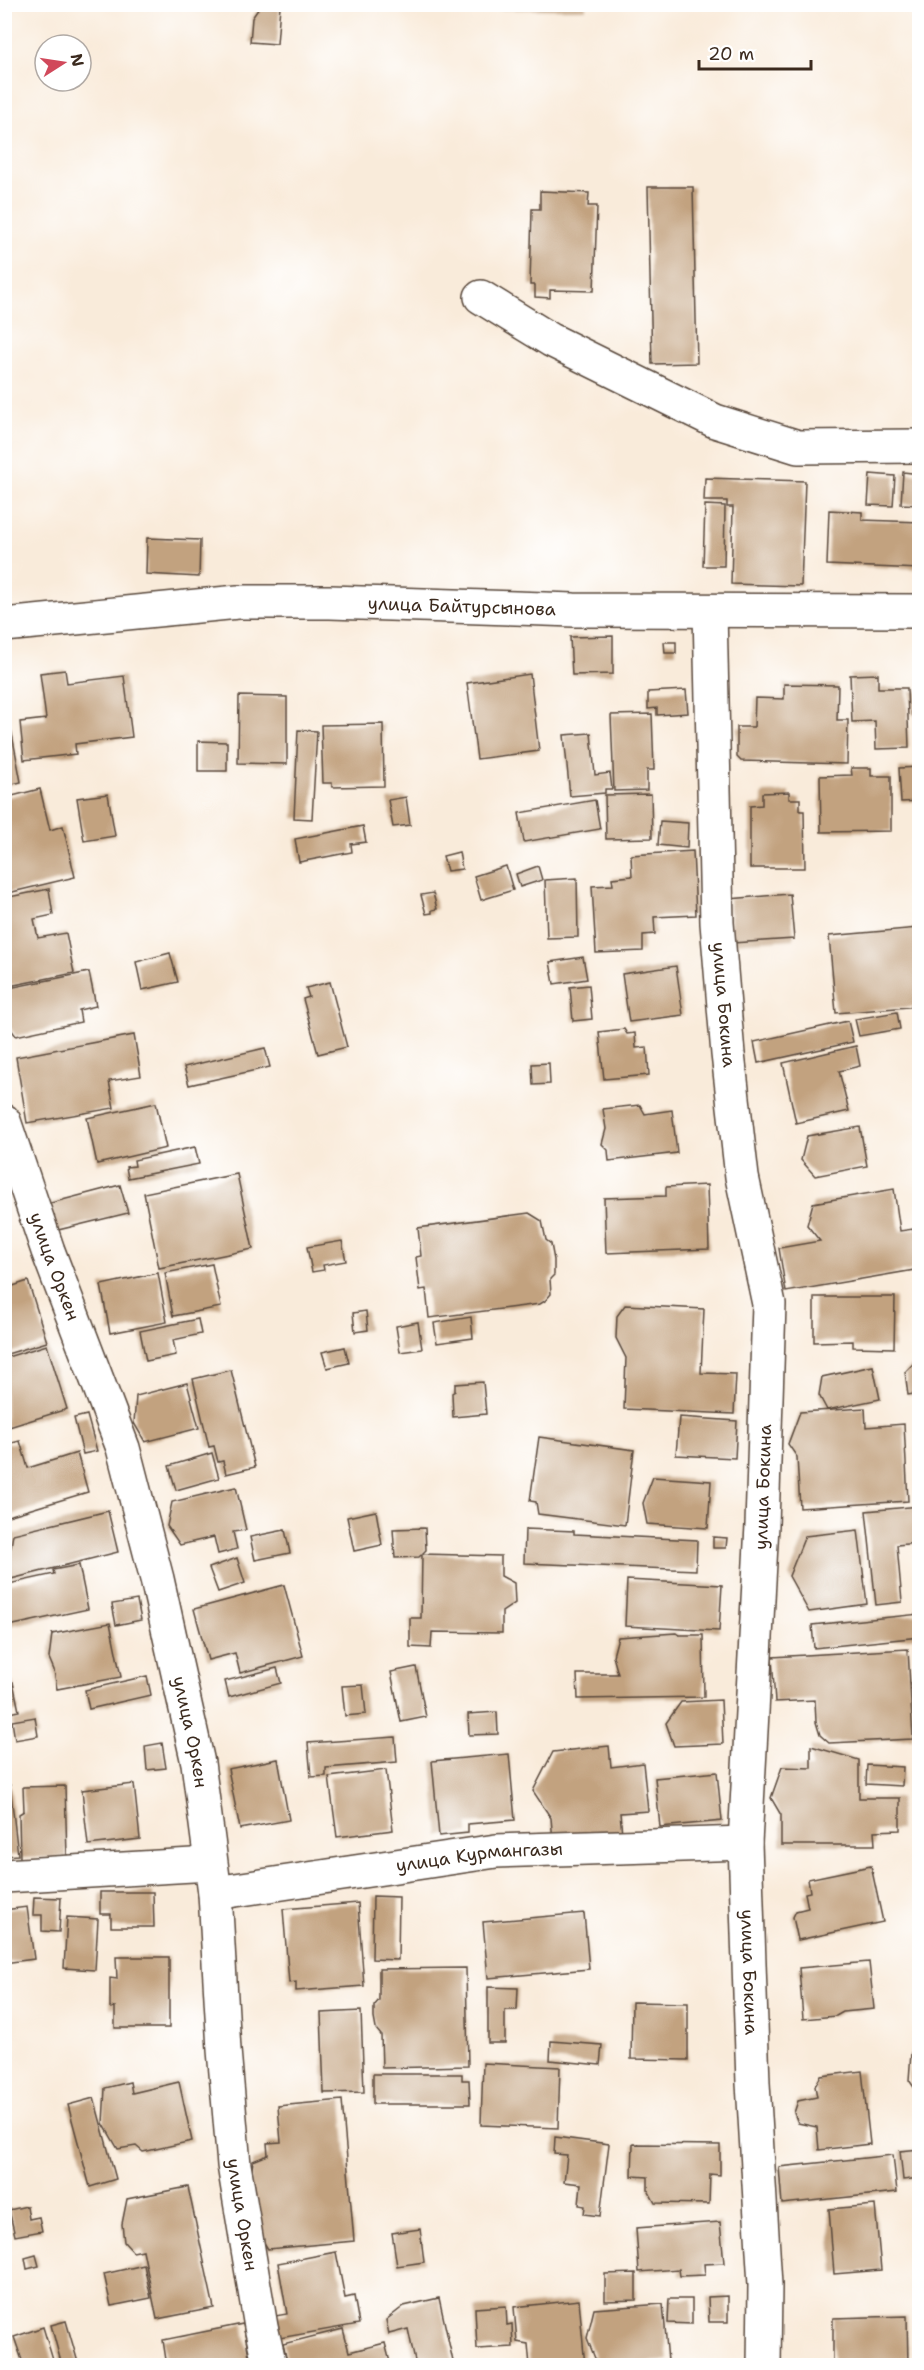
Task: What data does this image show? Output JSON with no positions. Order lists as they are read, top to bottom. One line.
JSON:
{"streets":{"street":["улица Байтурсынова","улица Бокина","улица Оркен","улица Курмангазы"]},"crossings":[["улица Байтурсынова","улица Бокина"],["улица Бокина","улица Курмангазы"],["улица Оркен","улица Курмангазы"]],"scale_bar":"20 m","north":"right"}
